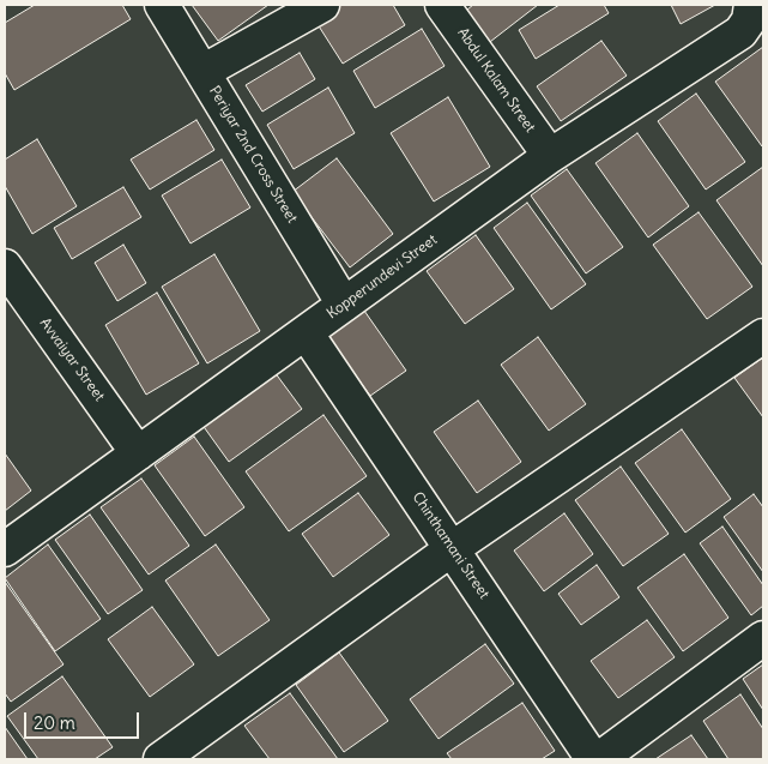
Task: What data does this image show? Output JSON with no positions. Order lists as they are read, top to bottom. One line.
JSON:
{"streets":{"street":["Abdul Kalam Street","Periyar 2nd Cross Street","Kopperundevi Street","Avvaiyar Street","Chinthamani Street"]},"crossings":[["Abdul Kalam Street","Kopperundevi Street"],["Periyar 2nd Cross Street","Kopperundevi Street"],["Kopperundevi Street","Avvaiyar Street"],["Kopperundevi Street","Chinthamani Street"]],"scale_bar":"20 m"}
